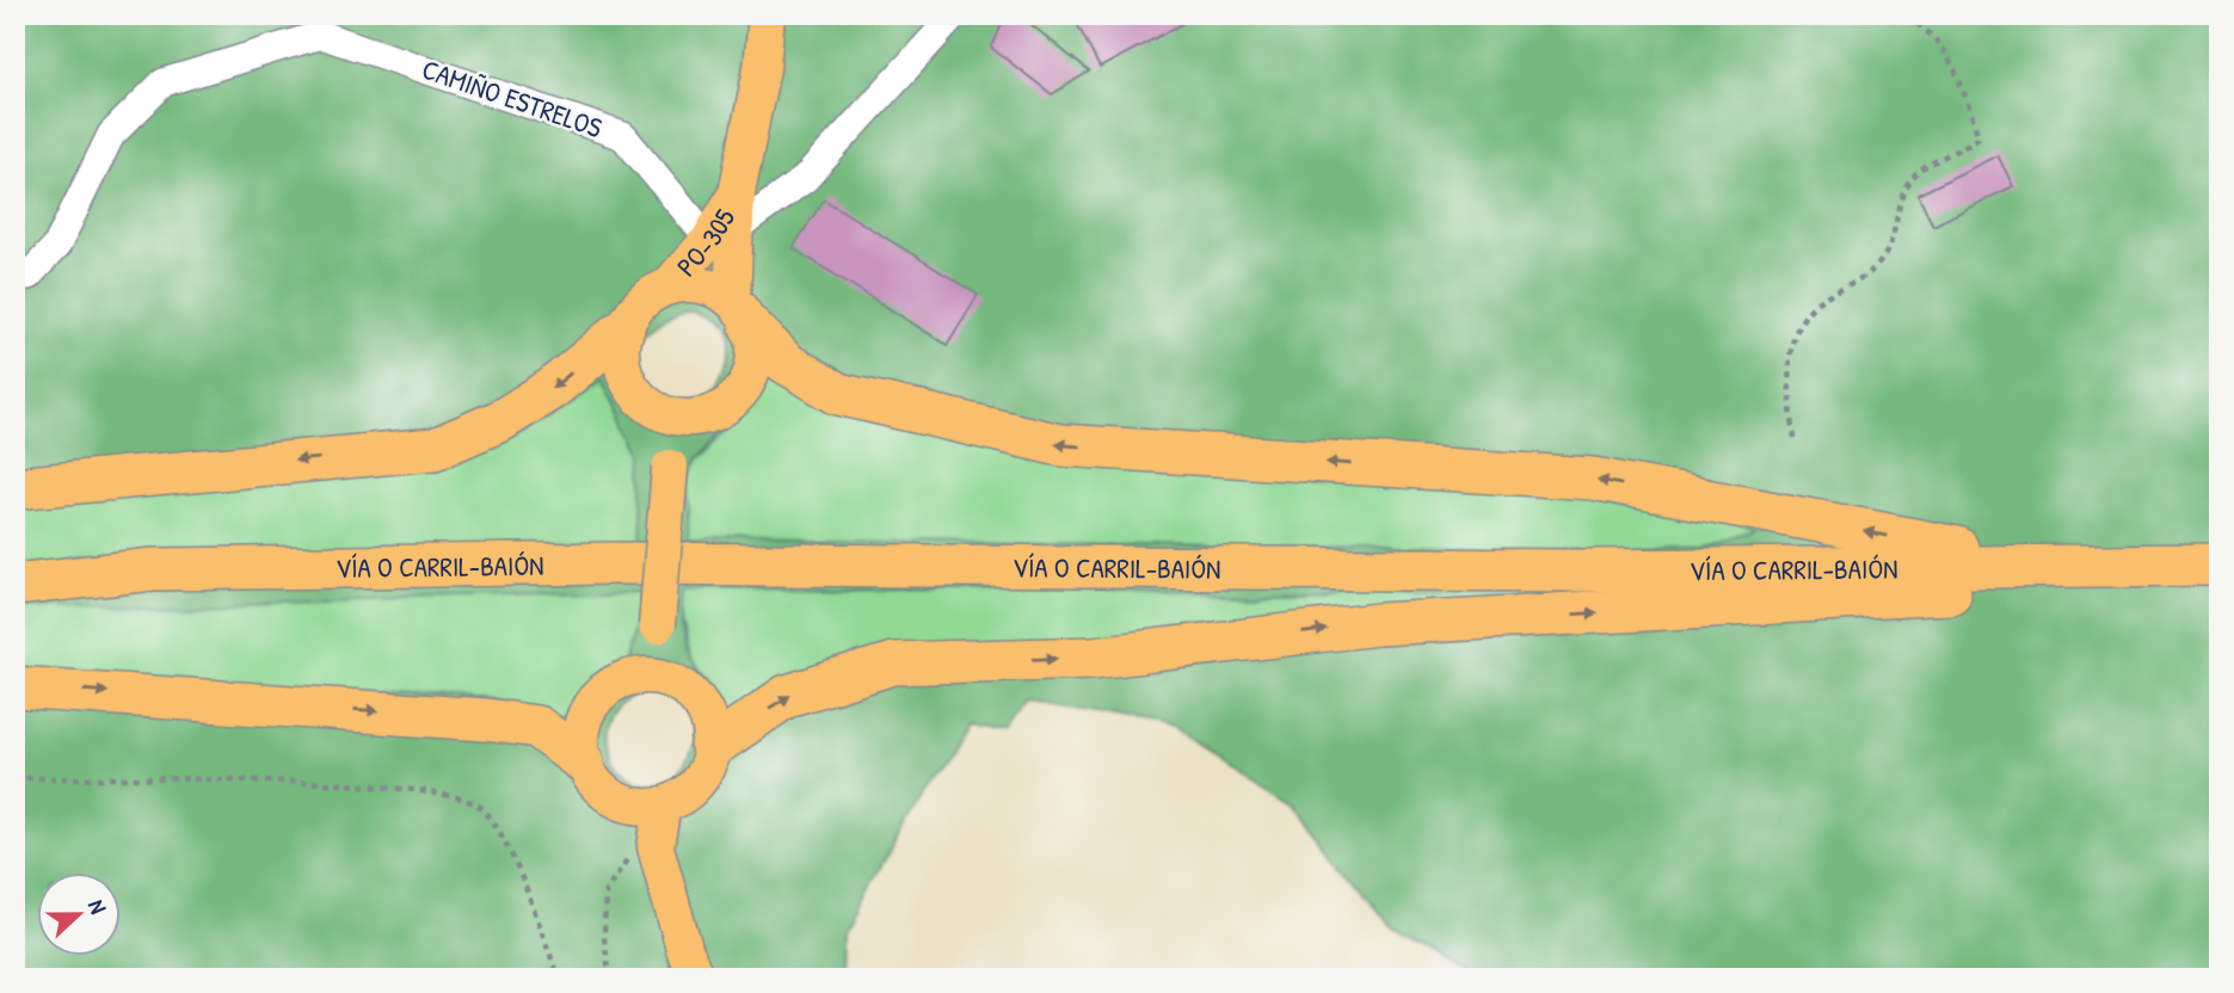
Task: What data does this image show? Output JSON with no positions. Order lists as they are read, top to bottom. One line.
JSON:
{"streets":{"highway":["VÍA O CARRIL-BAIÓN"],"main road":["PO-305"],"street":["CAMIÑO ESTRELOS"]},"crossings":[["CAMIÑO ESTRELOS","PO-305"]],"north":"right"}
